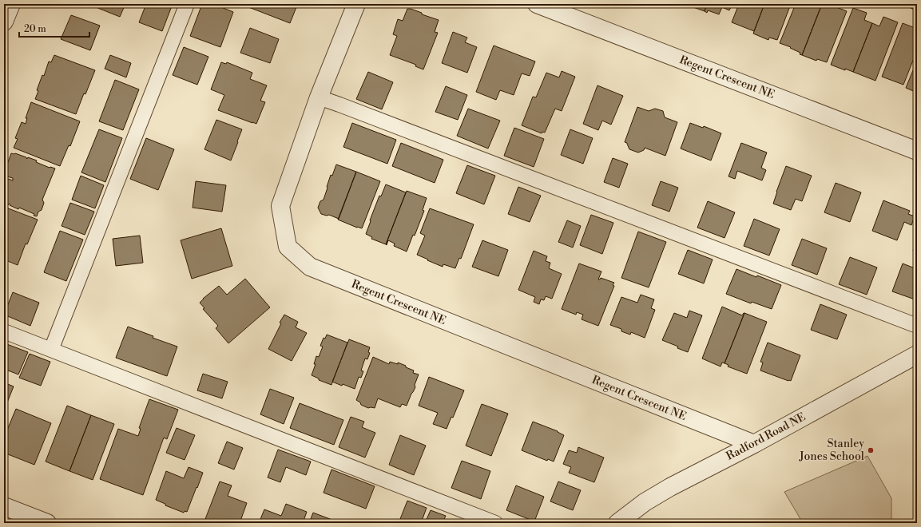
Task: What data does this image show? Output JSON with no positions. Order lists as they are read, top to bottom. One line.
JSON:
{"streets":{"street":["Regent Crescent NE","Radford Road NE"]},"crossings":[["Regent Crescent NE","Radford Road NE"]],"places":["Stanley Jones School"],"scale_bar":"20 m"}
